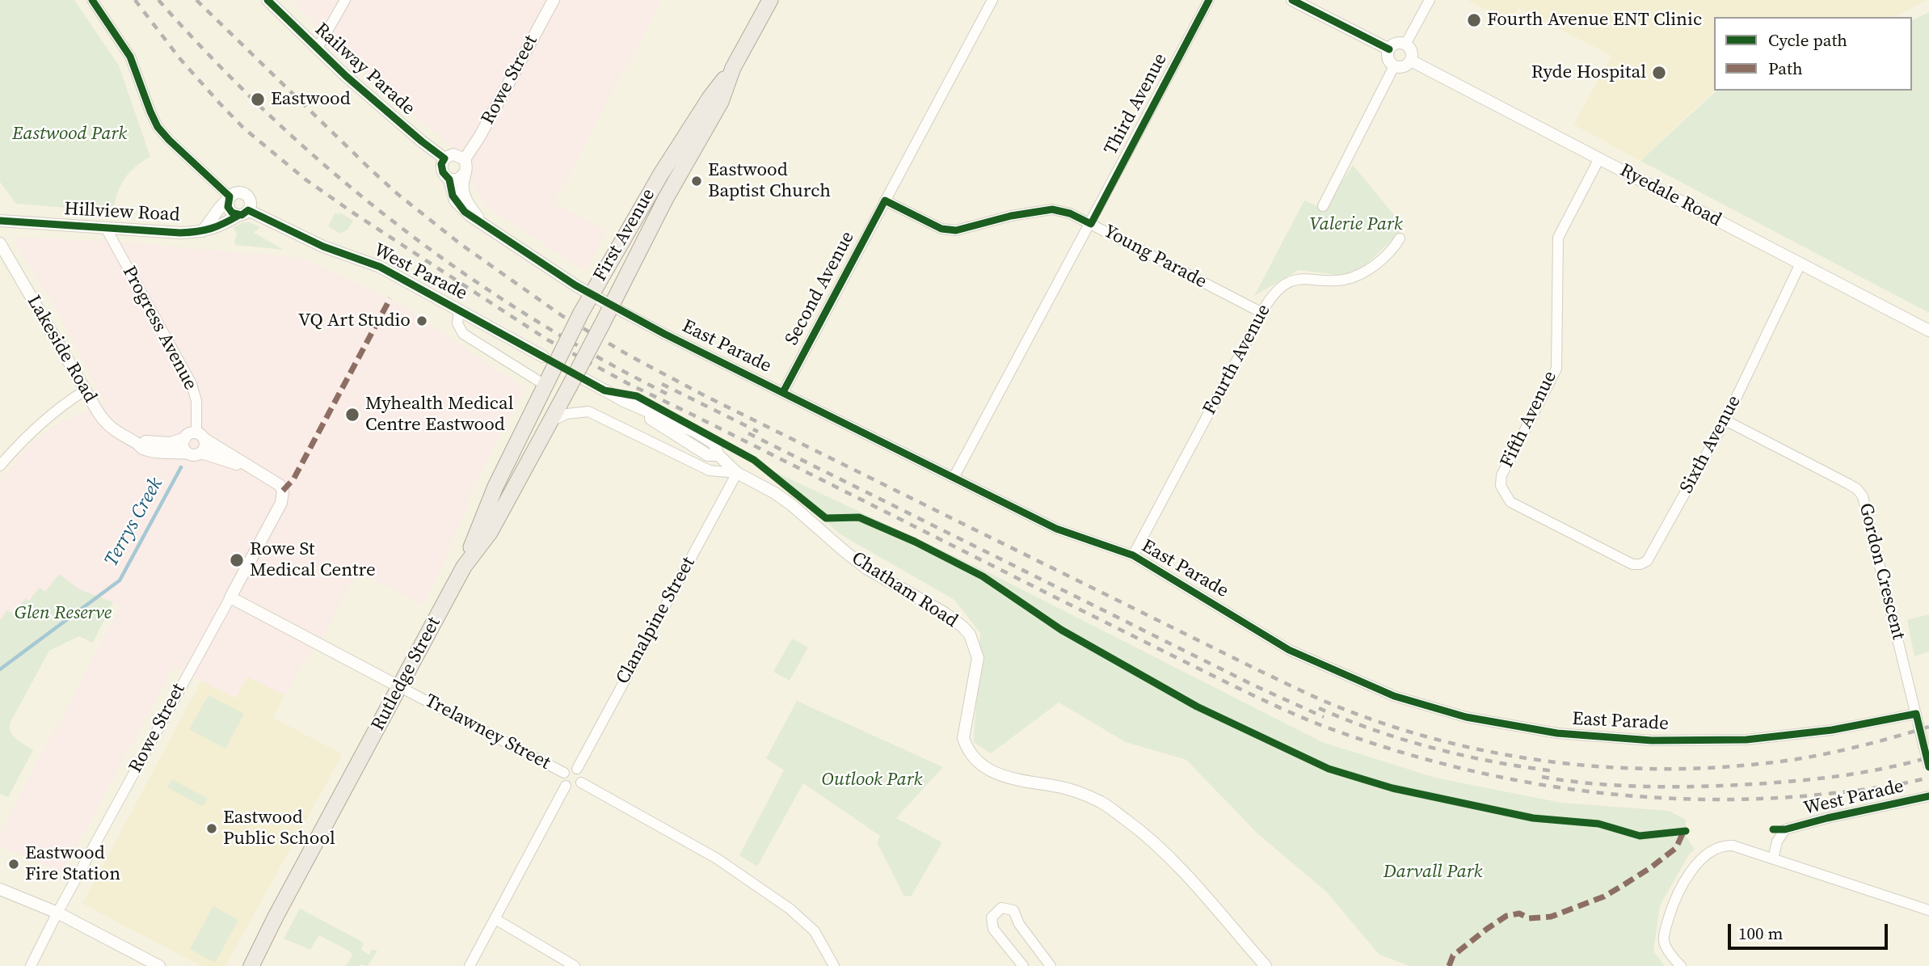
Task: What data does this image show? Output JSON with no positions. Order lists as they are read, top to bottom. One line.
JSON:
{"streets":{"main road":["First Avenue","Rutledge Street"],"street":["Railway Parade","Rowe Street","Third Avenue","Ryedale Road","Hillview Road","Young Parade","West Parade","Second Avenue","Progress Avenue","East Parade","Lakeside Road","Fourth Avenue","Fifth Avenue","Sixth Avenue","Gordon Crescent","Chatham Road","Clanalpine Street","Trelawney Street"]},"crossings":[["Railway Parade","Rowe Street"],["Railway Parade","East Parade"],["Rowe Street","East Parade"],["Rowe Street","Trelawney Street"],["Third Avenue","Young Parade"],["Third Avenue","East Parade"],["Ryedale Road","Fifth Avenue"],["Ryedale Road","Sixth Avenue"],["Hillview Road","West Parade"],["Hillview Road","Progress Avenue"],["First Avenue","East Parade"],["First Avenue","Rutledge Street"],["Young Parade","Second Avenue"],["Young Parade","Fourth Avenue"],["Second Avenue","East Parade"],["Progress Avenue","Lakeside Road"],["East Parade","Fourth Avenue"],["East Parade","Gordon Crescent"],["Fifth Avenue","Sixth Avenue"],["Sixth Avenue","Gordon Crescent"],["Chatham Road","Clanalpine Street"],["Chatham Road","Rutledge Street"],["Clanalpine Street","Trelawney Street"],["Rutledge Street","Trelawney Street"]],"water":["Terrys Creek"],"parks":["Eastwood Park","Valerie Park","Glen Reserve","Outlook Park","Darvall Park"],"places":["Fourth Avenue ENT Clinic","Ryde Hospital","Eastwood","Eastwood Baptist Church","VQ Art Studio","Myhealth Medical Centre Eastwood","Rowe St Medical Centre","Eastwood Public School","Eastwood Fire Station"],"legend":["Cycle path","Path"],"scale_bar":"100 m"}
